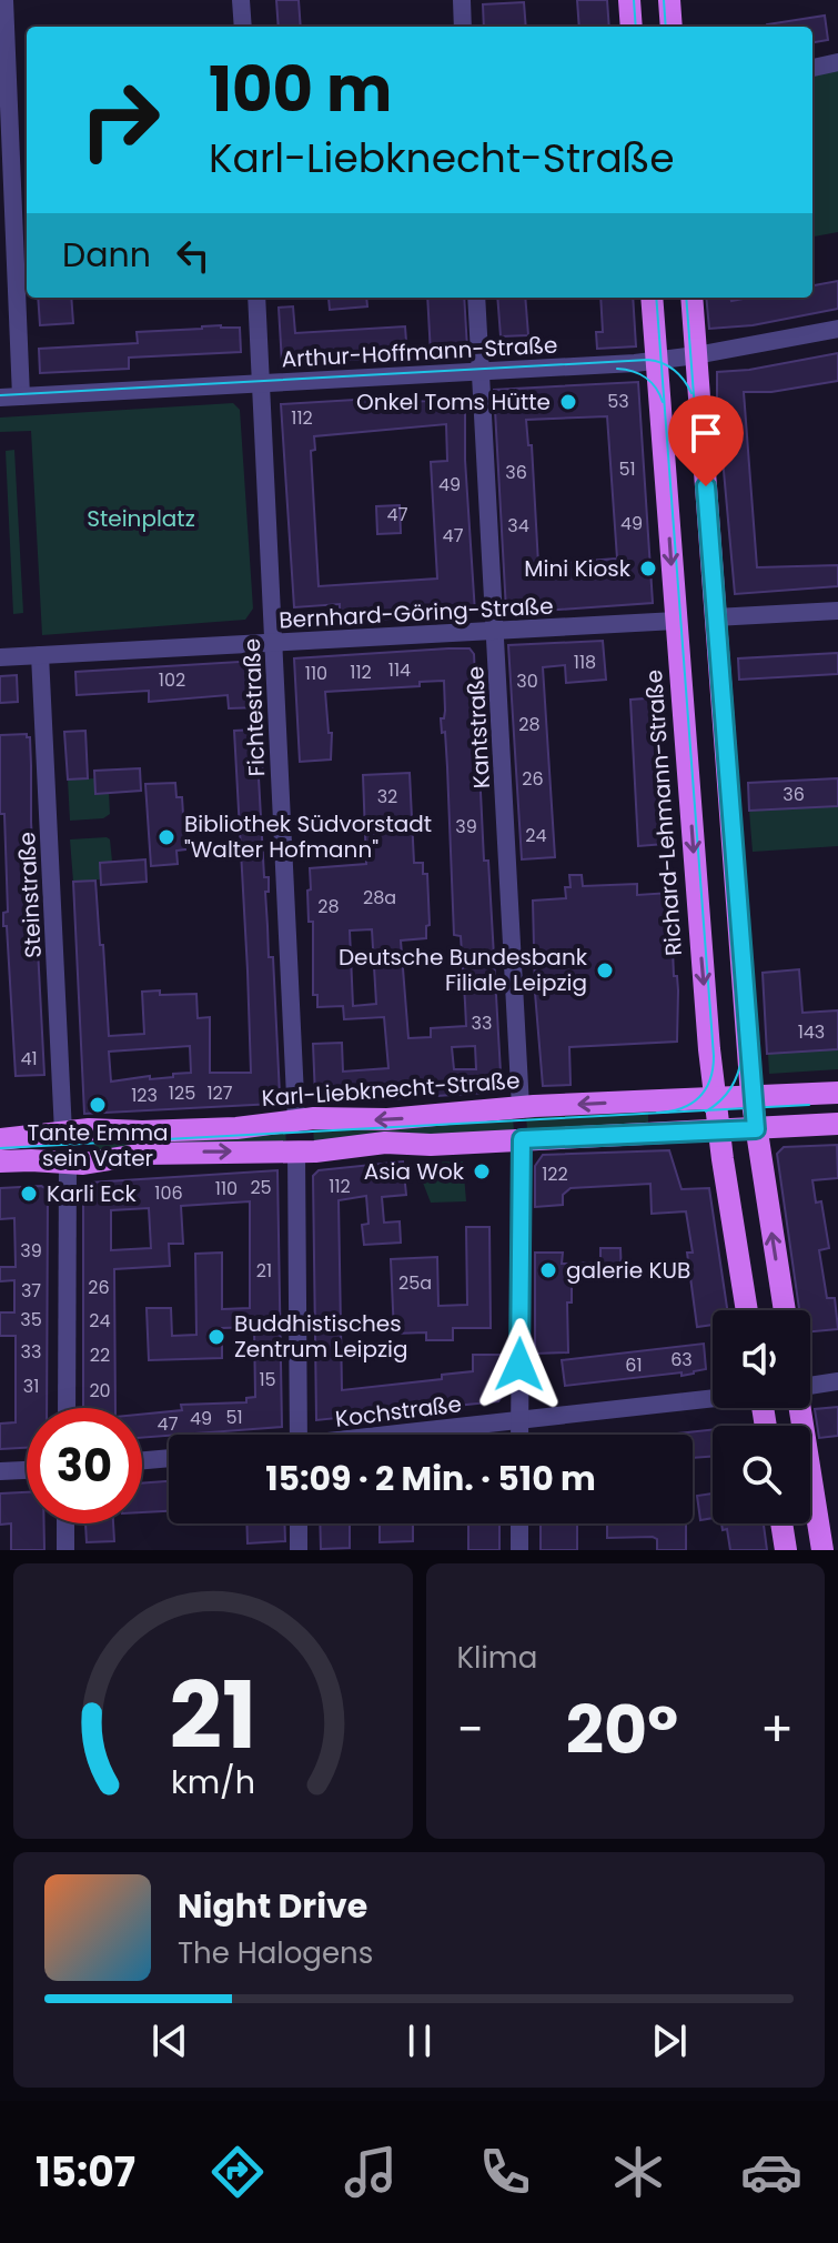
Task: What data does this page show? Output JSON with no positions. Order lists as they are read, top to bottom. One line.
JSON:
{"streets":{"main road":["Richard-Lehmann-Straße","Karl-Liebknecht-Straße"],"street":["Arthur-Hoffmann-Straße","Bernhard-Göring-Straße","Fichtestraße","Kantstraße","Steinstraße","Kochstraße"]},"crossings":[["Arthur-Hoffmann-Straße","Fichtestraße"],["Arthur-Hoffmann-Straße","Kantstraße"],["Arthur-Hoffmann-Straße","Richard-Lehmann-Straße"],["Bernhard-Göring-Straße","Fichtestraße"],["Bernhard-Göring-Straße","Kantstraße"],["Bernhard-Göring-Straße","Richard-Lehmann-Straße"],["Bernhard-Göring-Straße","Steinstraße"],["Fichtestraße","Karl-Liebknecht-Straße"],["Kantstraße","Karl-Liebknecht-Straße"],["Richard-Lehmann-Straße","Karl-Liebknecht-Straße"],["Steinstraße","Karl-Liebknecht-Straße"]],"parks":["Steinplatz"],"places":["Onkel Toms Hütte","Mini Kiosk","Bibliothek Südvorstadt \"Walter Hofmann\"","Deutsche Bundesbank Filiale Leipzig","Tante Emma sein Vater","Asia Wok","Karli Eck","galerie KUB","Buddhistisches Zentrum Leipzig"],"house_numbers":["53","112","51","36","49","47","49","34","47","118","114","112","110","102","30","28","26","36","32","39","24","28a","28","33","143","41","125","127","123","122","112","25","110","106","39","21","25a","26","37","35","24","33","22","63","61","15","31","20","51","49","47"],"page":{"turn":["100 m","Karl-Liebknecht-Straße"],"then":"Dann","limit":"30","trip":"15:09 · 2 Min. · 510 m","tile":"Klima","heat":["−","20°","+"],"song":["Night Drive","The Halogens"],"tabs":"15:07","gauge":["21","km/h"]}}
